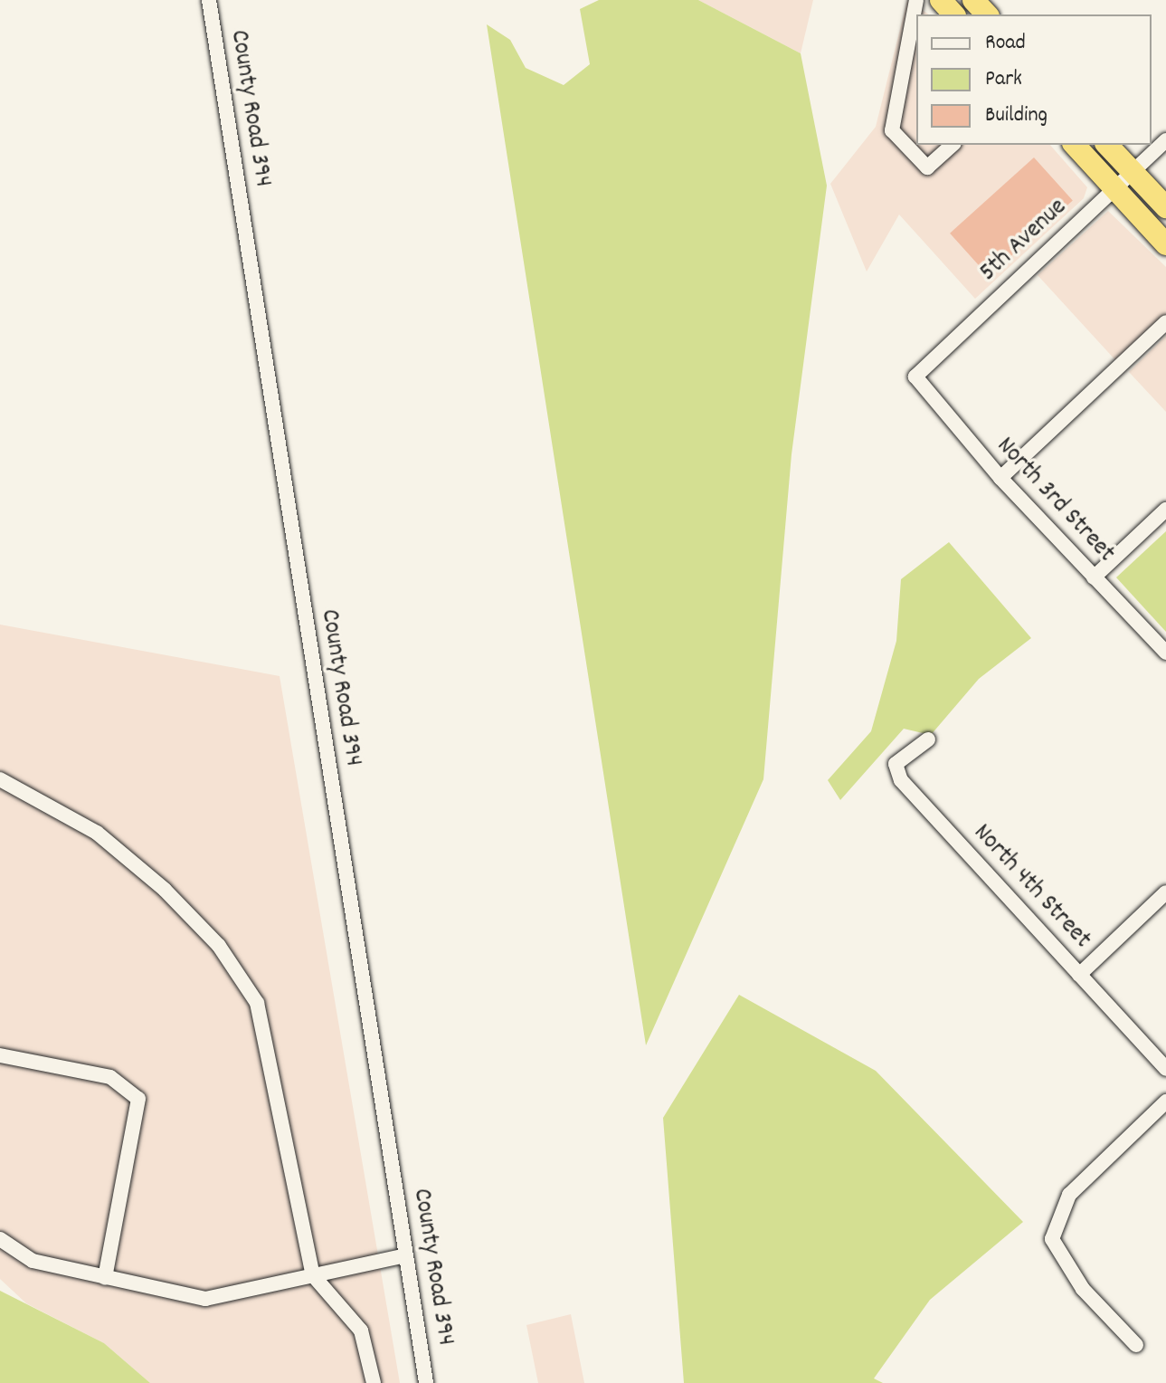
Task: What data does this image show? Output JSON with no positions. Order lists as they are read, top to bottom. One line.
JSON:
{"streets":{"street":["County Road 394","5th Avenue","North 3rd Street","North 4th Street"]},"crossings":[["5th Avenue","North 3rd Street"]],"legend":["Road","Park","Building"]}
